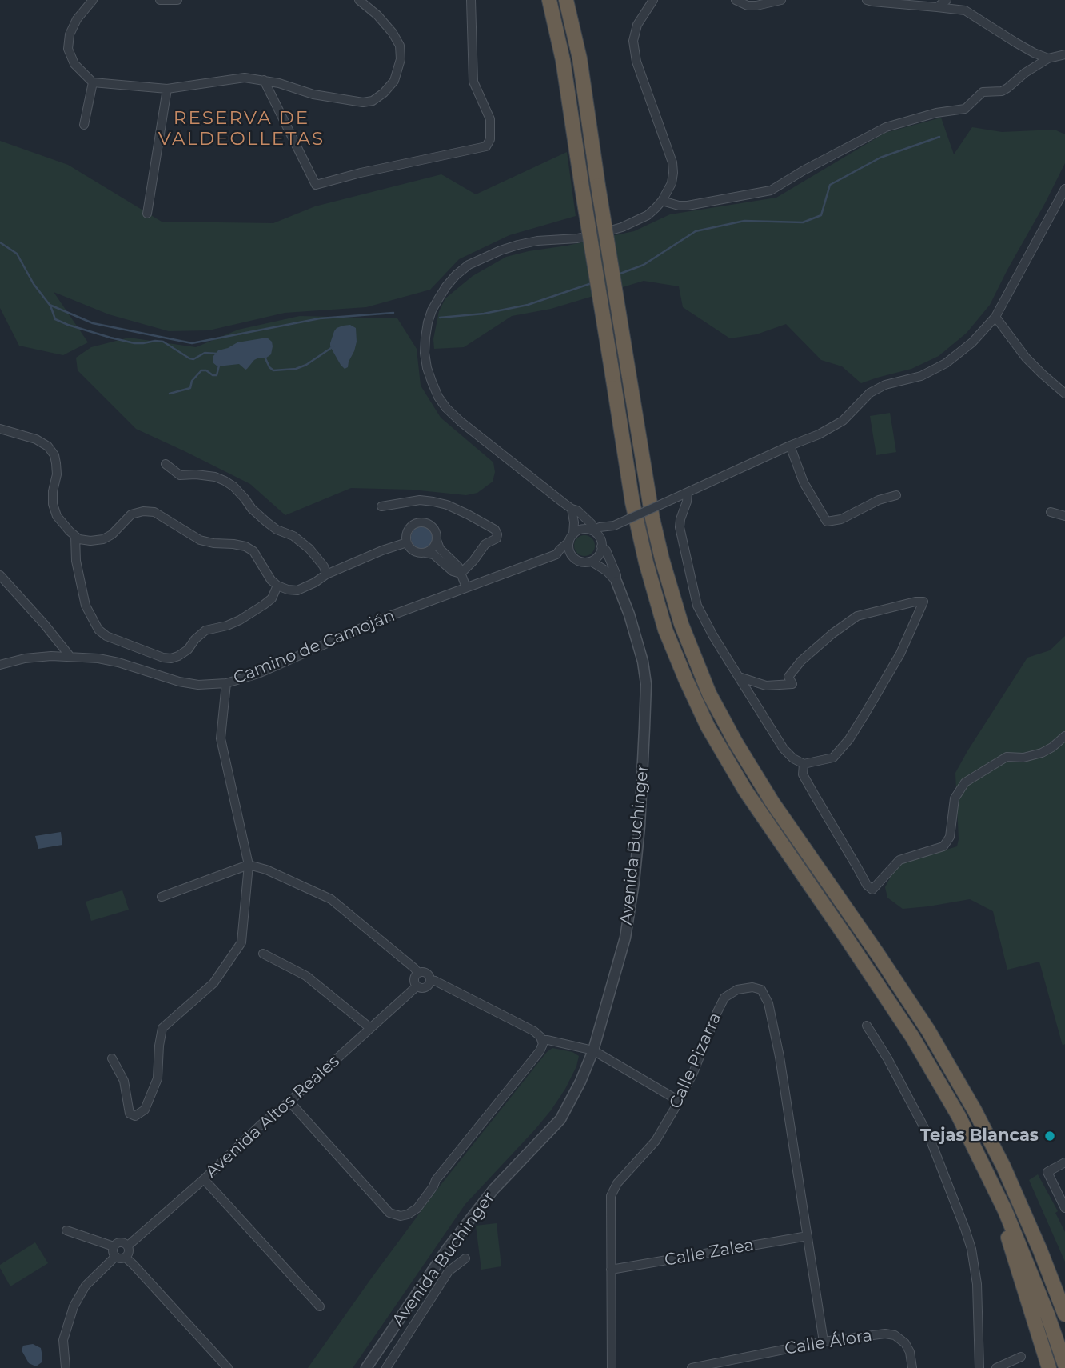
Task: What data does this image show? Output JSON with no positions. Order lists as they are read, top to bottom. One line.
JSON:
{"streets":{"street":["Camino de Camoján","Avenida Buchinger","Calle Pizarra","Avenida Altos Reales","Calle Zalea","Calle Álora"]},"crossings":[["Camino de Camoján","Avenida Buchinger"],["Calle Pizarra","Calle Zalea"],["Calle Pizarra","Calle Álora"]],"districts":["RESERVA DE VALDEOLLETAS"],"places":["Tejas Blancas"]}
